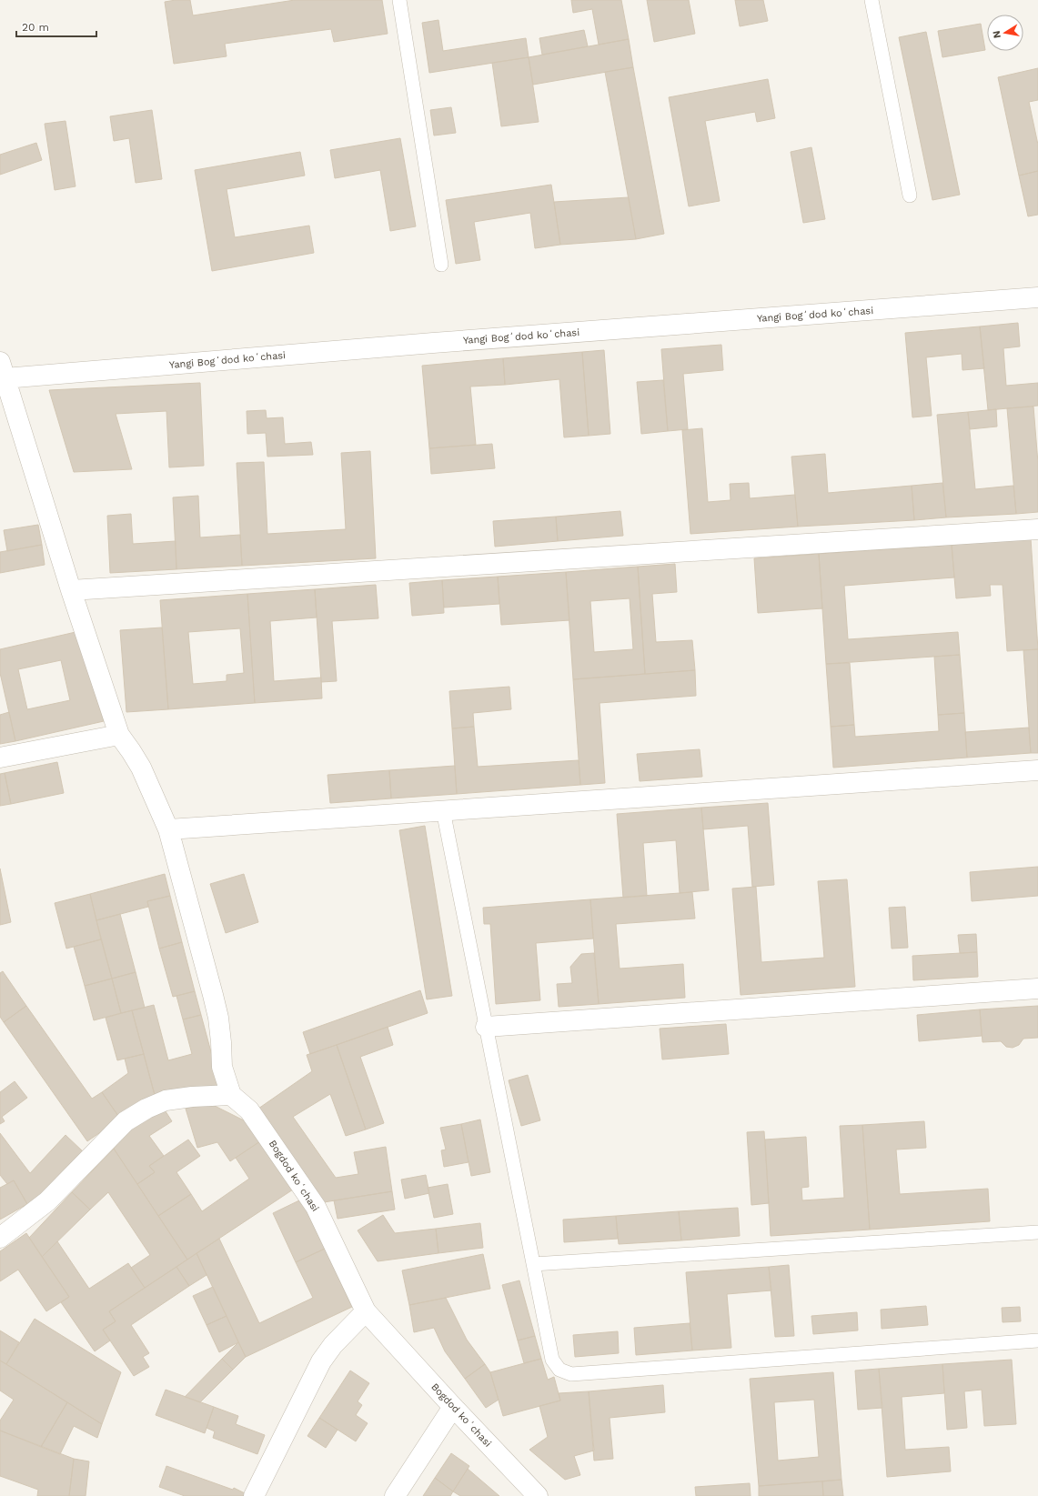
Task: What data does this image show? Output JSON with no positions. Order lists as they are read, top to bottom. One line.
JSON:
{"streets":{"street":["Yangi Bogʻdod koʻchasi","Bogdod koʻchasi"]},"scale_bar":"20 m","north":"left"}
